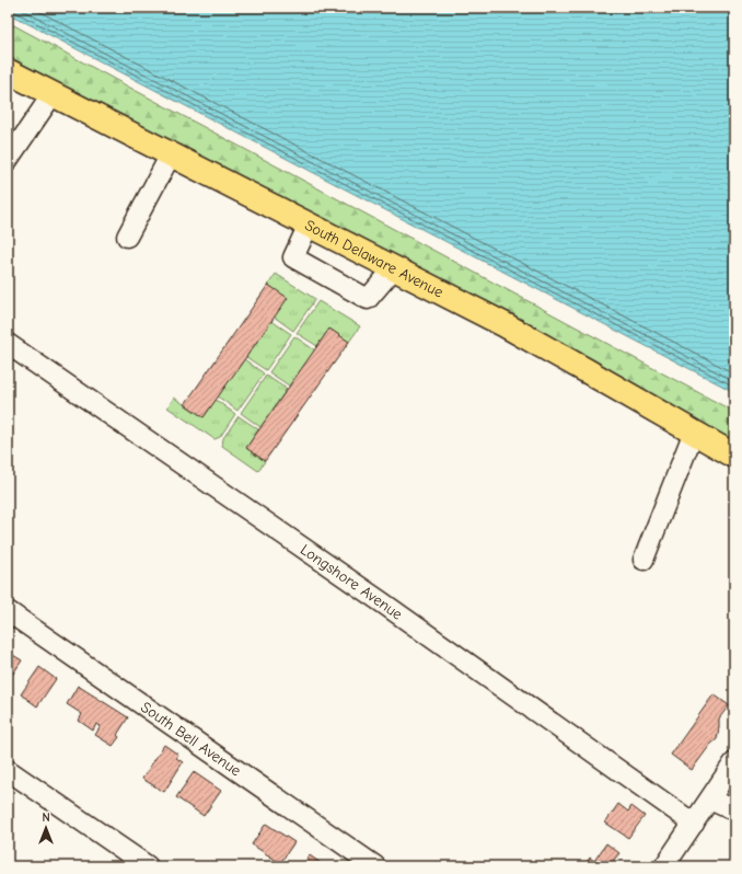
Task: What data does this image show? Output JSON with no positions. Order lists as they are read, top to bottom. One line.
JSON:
{"streets":{"main road":["South Delaware Avenue"],"street":["Longshore Avenue","South Bell Avenue"]},"north":"top"}
